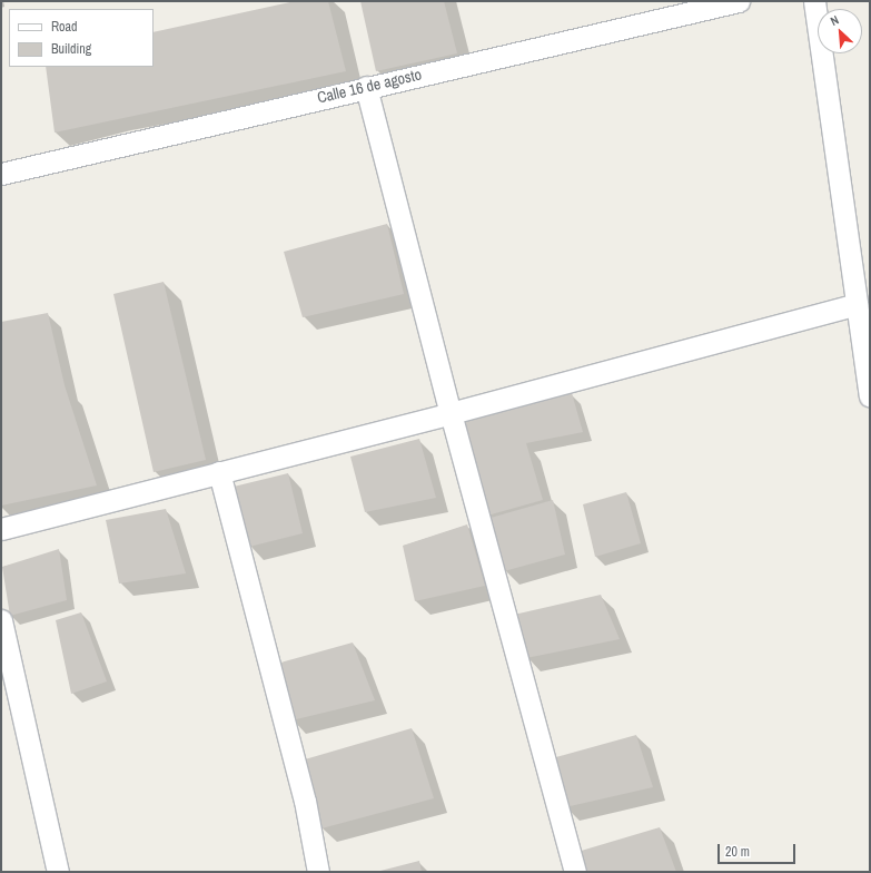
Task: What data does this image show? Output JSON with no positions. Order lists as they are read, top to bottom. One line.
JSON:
{"streets":{"street":["Calle 16 de agosto"]},"legend":["Road","Building"],"scale_bar":"20 m","north":"top left"}
